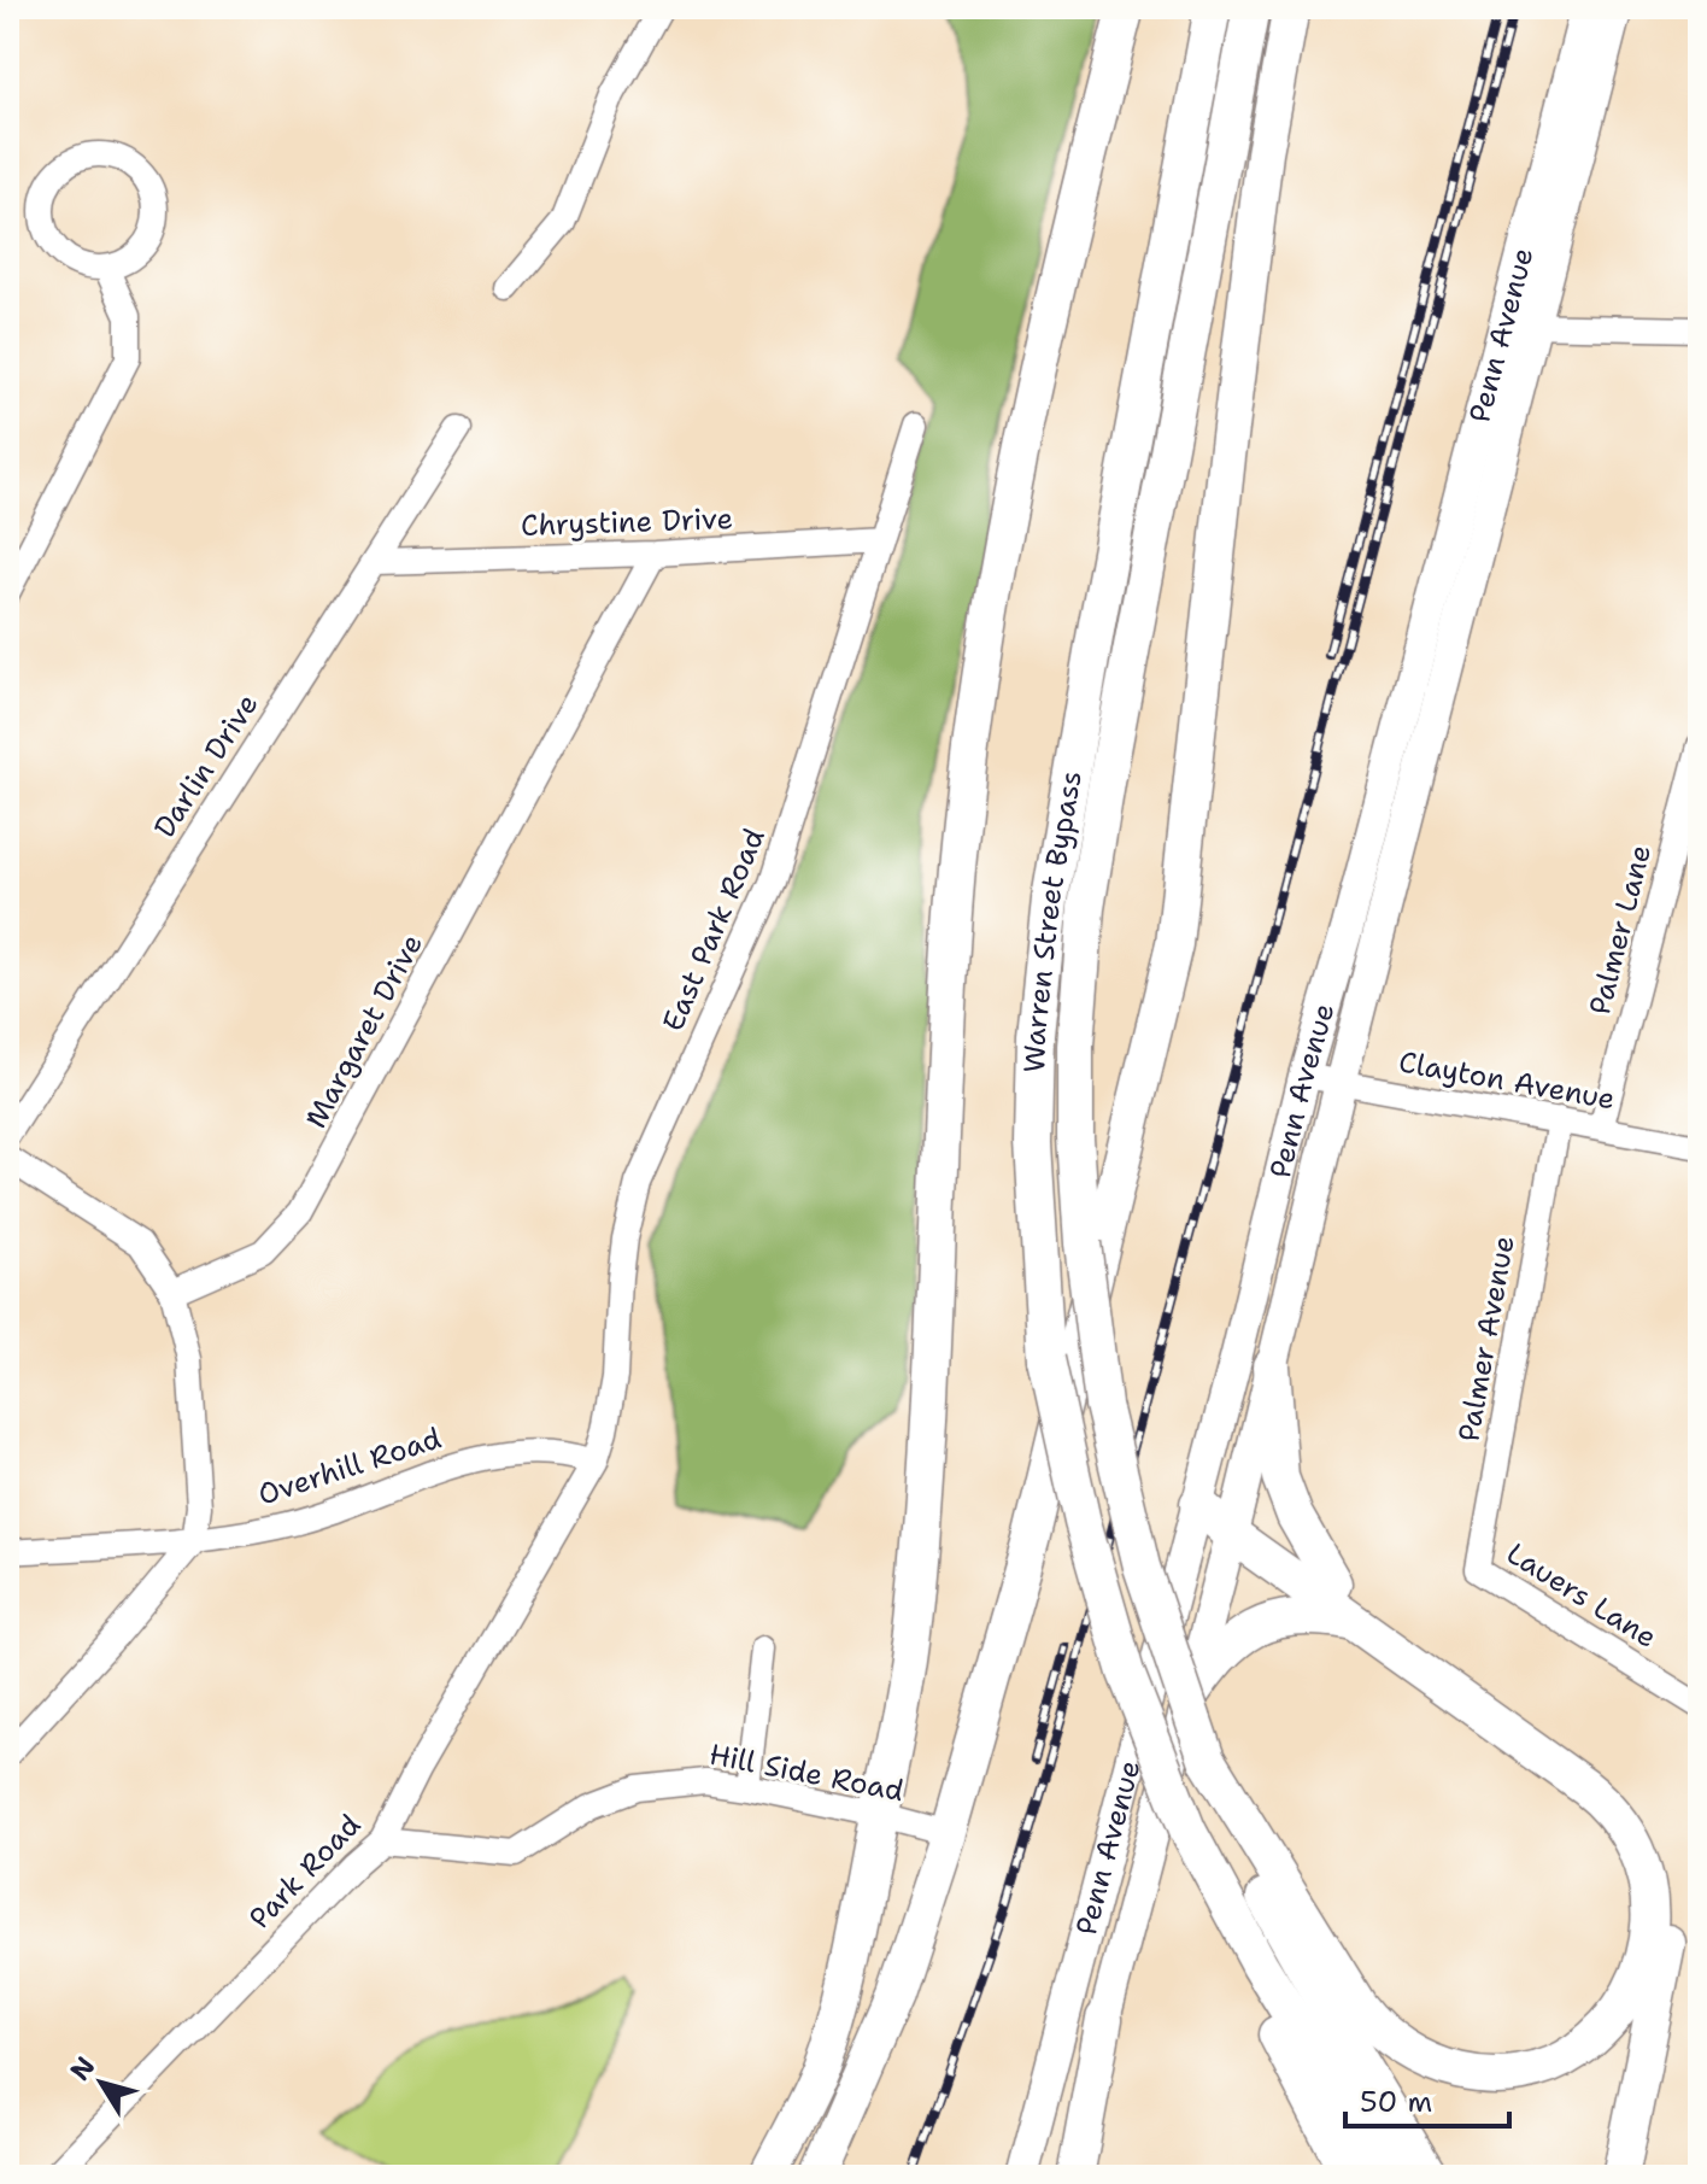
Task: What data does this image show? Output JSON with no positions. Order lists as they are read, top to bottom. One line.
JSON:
{"streets":{"highway":["Warren Street Bypass"],"main road":["Penn Avenue"],"street":["Chrystine Drive","Darlin Drive","East Park Road","Palmer Lane","Margaret Drive","Clayton Avenue","Palmer Avenue","Overhill Road","Lauers Lane","Hill Side Road","Park Road"]},"crossings":[["Penn Avenue","Clayton Avenue"],["Chrystine Drive","Darlin Drive"],["Chrystine Drive","East Park Road"],["Chrystine Drive","Margaret Drive"],["East Park Road","Overhill Road"],["East Park Road","Park Road"],["Palmer Lane","Clayton Avenue"],["Clayton Avenue","Palmer Avenue"],["Palmer Avenue","Lauers Lane"],["Overhill Road","Park Road"],["Hill Side Road","Park Road"]],"scale_bar":"50 m","north":"top left"}
